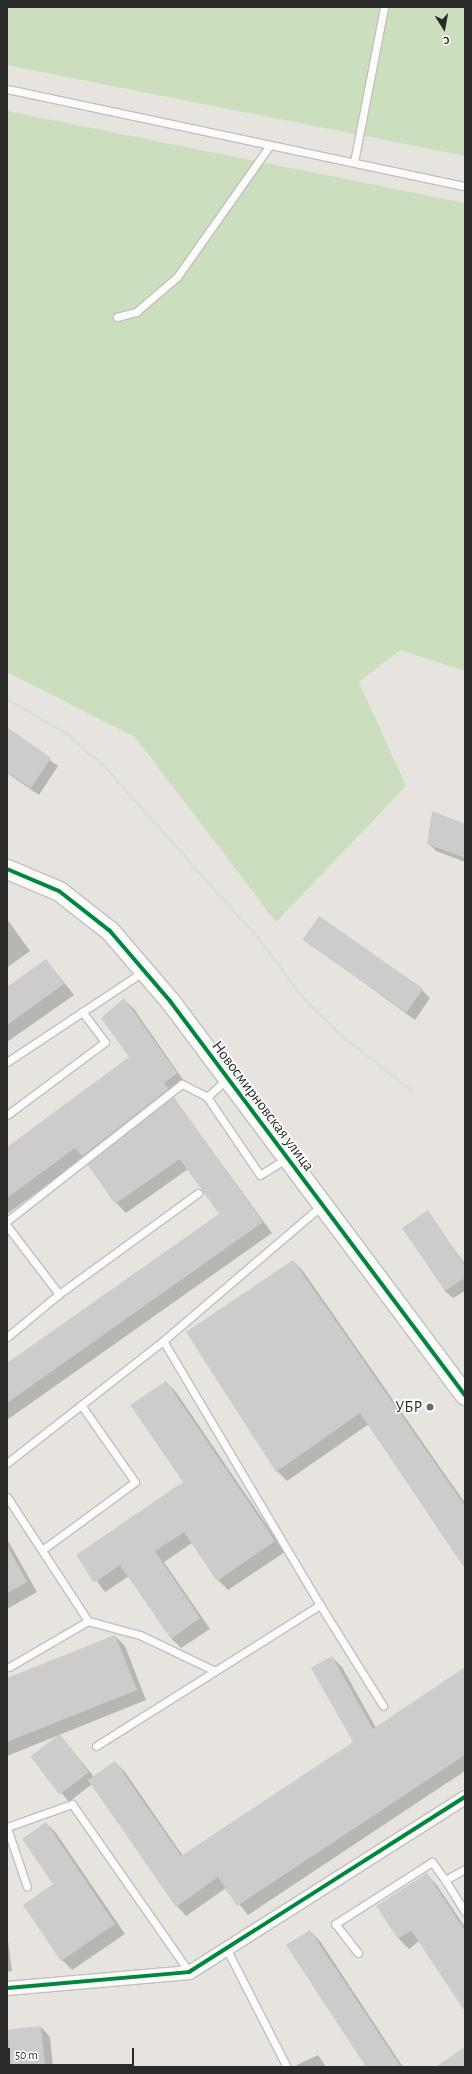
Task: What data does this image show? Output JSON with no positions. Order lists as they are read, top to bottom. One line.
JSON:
{"streets":{"street":["Новосмирновская улица"]},"places":["УБР"],"scale_bar":"50 m","north":"bottom"}
